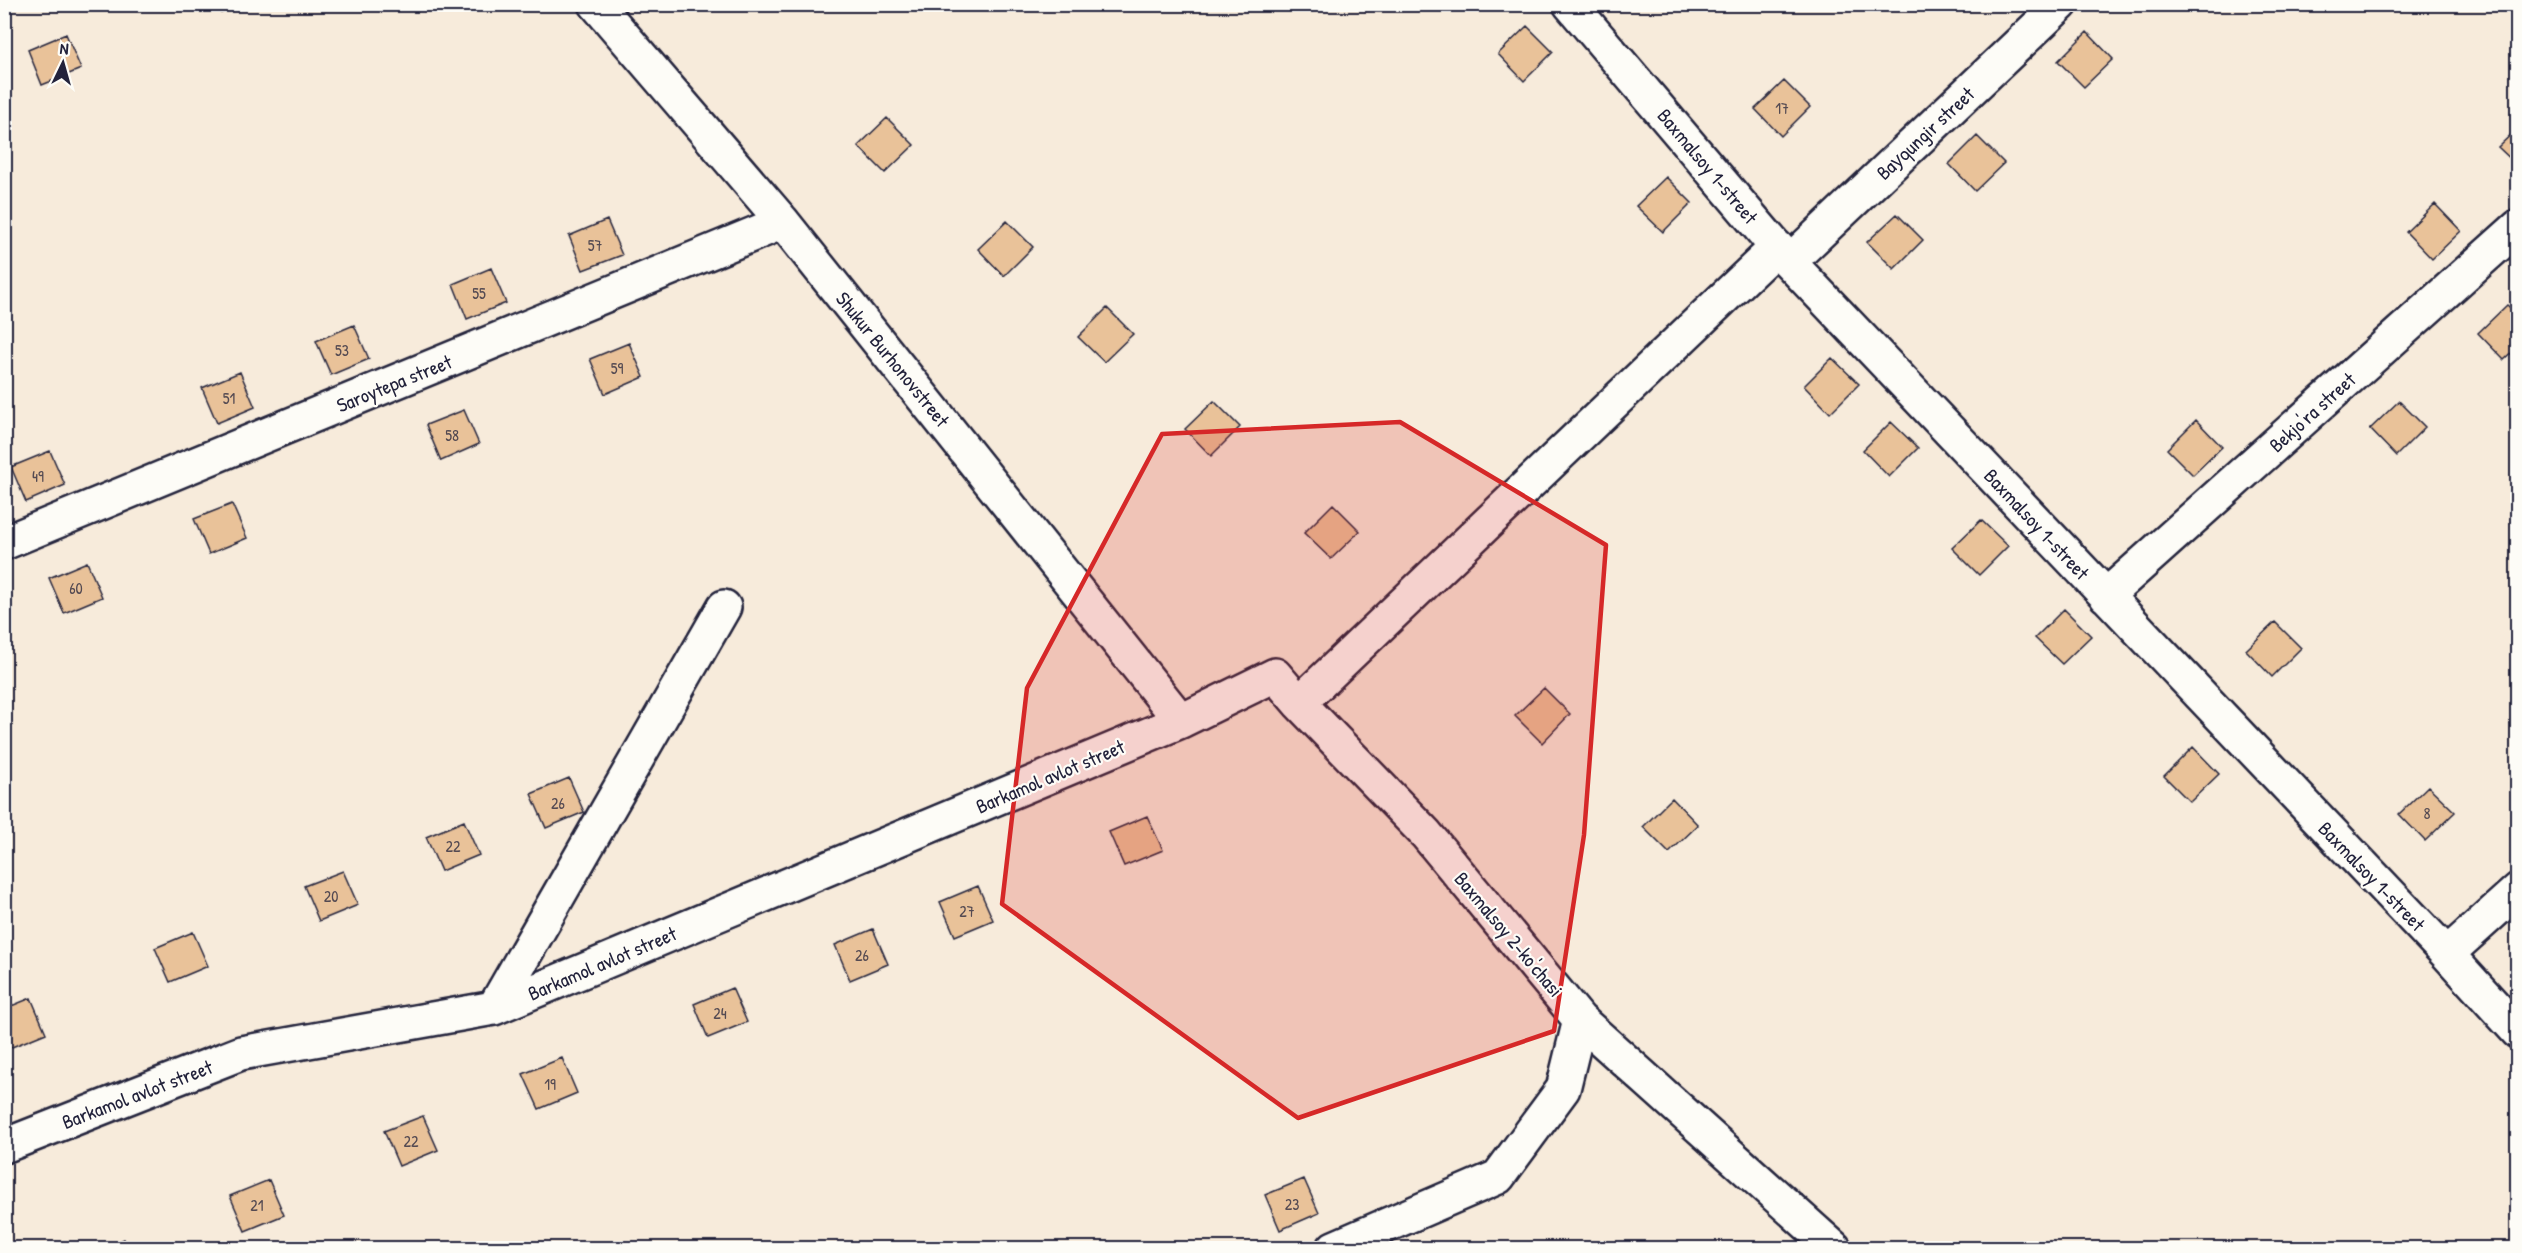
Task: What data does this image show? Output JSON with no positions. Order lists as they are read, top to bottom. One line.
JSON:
{"streets":{"street":["Baуqungir street","Baxmalsoy 1-street","Shukur Burhonovstreet","Saroytepa street","Bekjo'ra street","Barkamol avlot street","Baxmalsoy 2-ko'chasi"]},"crossings":[["Baуqungir street","Baxmalsoy 1-street"],["Baуqungir street","Baxmalsoy 2-ko'chasi"],["Baxmalsoy 1-street","Bekjo'ra street"],["Shukur Burhonovstreet","Saroytepa street"],["Shukur Burhonovstreet","Barkamol avlot street"],["Shukur Burhonovstreet","Baxmalsoy 2-ko'chasi"],["Barkamol avlot street","Baxmalsoy 2-ko'chasi"]],"house_numbers":["17","57","55","53","59","51","58","49","60","26","8","22","20","27","26","24","19","22","23","21"],"north":"top"}
